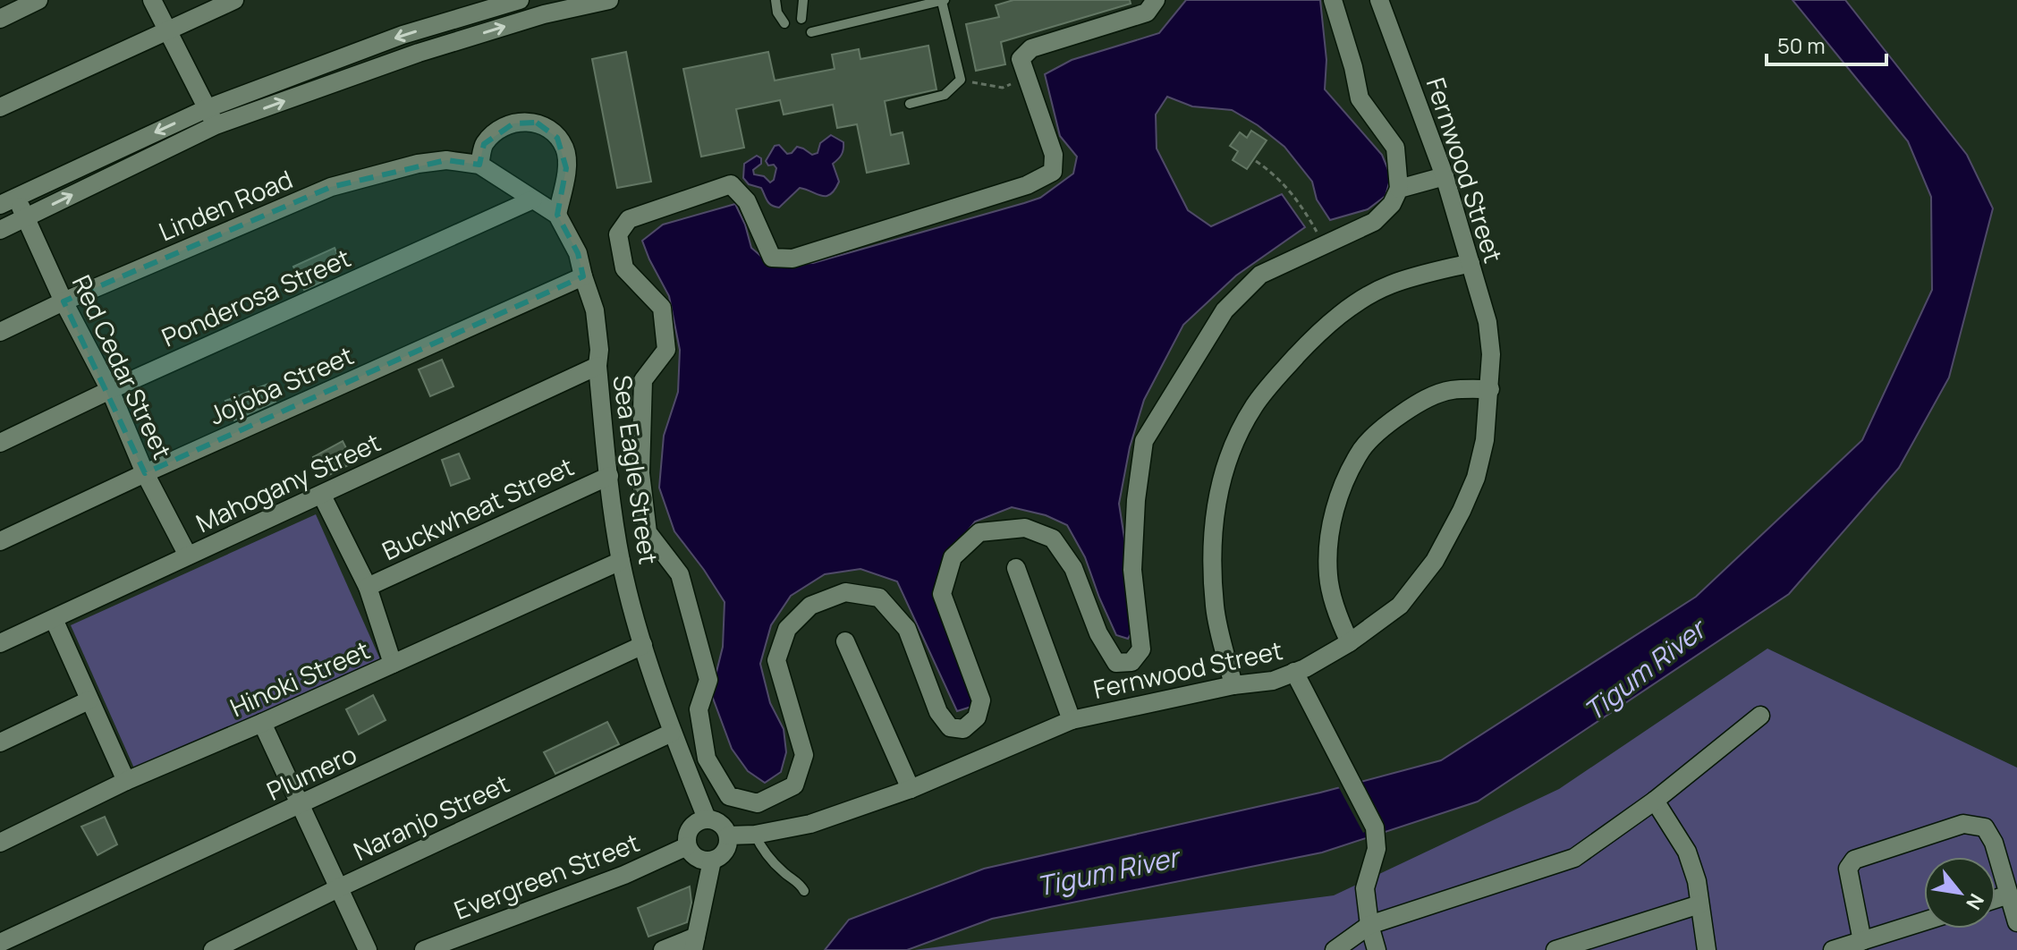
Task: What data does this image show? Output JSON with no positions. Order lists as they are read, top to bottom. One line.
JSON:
{"streets":{"street":["Fernwood Street","Linden Road","Ponderosa Street","Red Cedar Street","Jojoba Street","Sea Eagle Street","Mahogany Street","Buckwheat Street","Hinoki Street","Plumero","Naranjo Street","Evergreen Street"]},"crossings":[["Fernwood Street","Sea Eagle Street"],["Fernwood Street","Evergreen Street"],["Linden Road","Red Cedar Street"],["Linden Road","Sea Eagle Street"],["Ponderosa Street","Red Cedar Street"],["Ponderosa Street","Sea Eagle Street"],["Red Cedar Street","Jojoba Street"],["Red Cedar Street","Mahogany Street"],["Jojoba Street","Sea Eagle Street"],["Sea Eagle Street","Mahogany Street"],["Sea Eagle Street","Buckwheat Street"],["Sea Eagle Street","Hinoki Street"],["Sea Eagle Street","Plumero"],["Sea Eagle Street","Naranjo Street"],["Sea Eagle Street","Evergreen Street"]],"water":["Tigum River"],"scale_bar":"50 m","north":"bottom right"}
